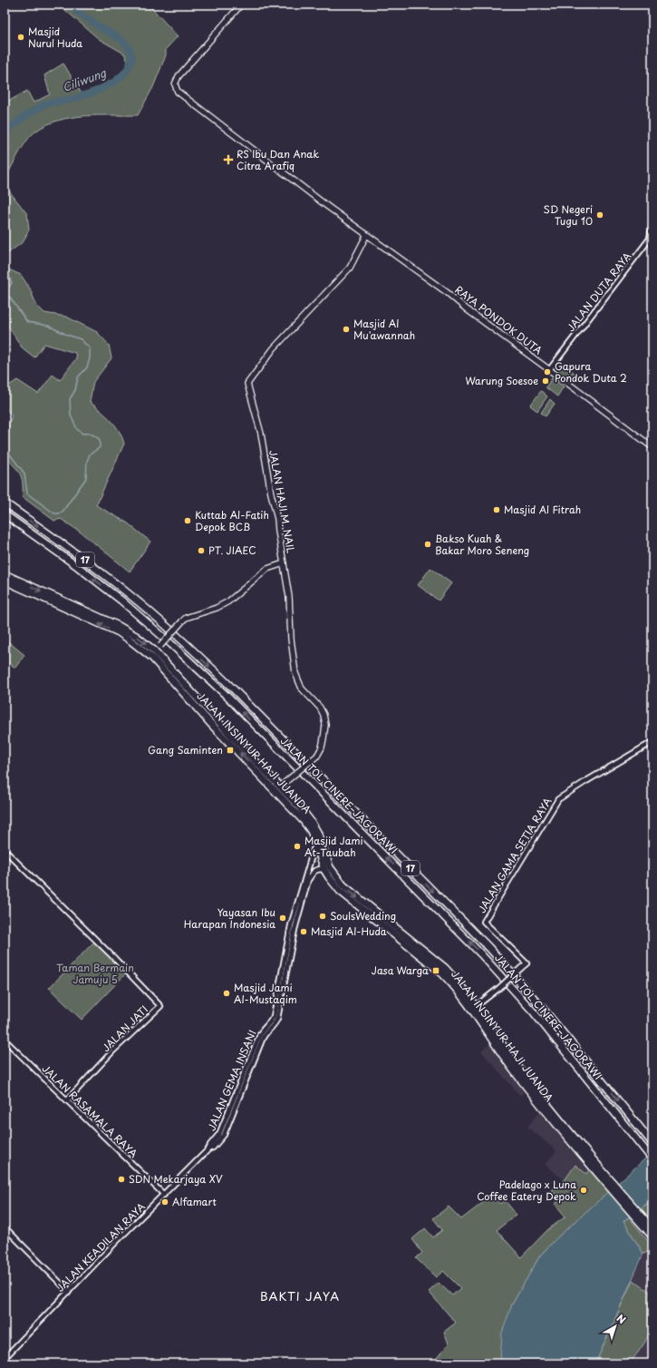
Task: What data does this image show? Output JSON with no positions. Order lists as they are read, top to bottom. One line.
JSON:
{"streets":{"highway":["17","JALAN INSINYUR HAJI JUANDA","JALAN TOL CINERE–JAGORAWI"],"main road":["RAYA PONDOK DUTA","JALAN HAJI M. NAIL"],"street":["JALAN DUTA RAYA","JALAN GAMA SETIA RAYA","JALAN JATI","JALAN GEMA INSANI","JALAN RASAMALA RAYA","JALAN KEADILAN RAYA"]},"crossings":[["JALAN DUTA RAYA","RAYA PONDOK DUTA"],["RAYA PONDOK DUTA","JALAN HAJI M. NAIL"],["JALAN HAJI M. NAIL","JALAN INSINYUR HAJI JUANDA"],["JALAN INSINYUR HAJI JUANDA","JALAN GAMA SETIA RAYA"],["JALAN INSINYUR HAJI JUANDA","JALAN GEMA INSANI"],["JALAN JATI","JALAN RASAMALA RAYA"],["JALAN GEMA INSANI","JALAN KEADILAN RAYA"],["JALAN RASAMALA RAYA","JALAN KEADILAN RAYA"]],"districts":["BAKTI JAYA"],"water":["Ciliwung"],"parks":["Taman Bermain Jamuju 5"],"places":{"other":["Masjid Nurul Huda","SD Negeri Tugu 10","Masjid Al Mu'awannah","Gapura Pondok Duta 2","Warung Soesoe","Masjid Al Fitrah","Kuttab Al-Fatih Depok BCB","Bakso Kuah & Bakar Moro Seneng","PT. JIAEC","Masjid Jami At-Taubah","SoulsWedding","Yayasan Ibu Harapan Indonesia","Masjid Al-Huda","Masjid Jami Al-Mustaqim","SDN Mekarjaya XV","Padelago x Luna Coffee Eatery Depok","Alfamart"],"health":["RS Ibu Dan Anak Citra Arafiq"],"transit":["Gang Saminten","Jasa Warga"]},"north":"top right"}
